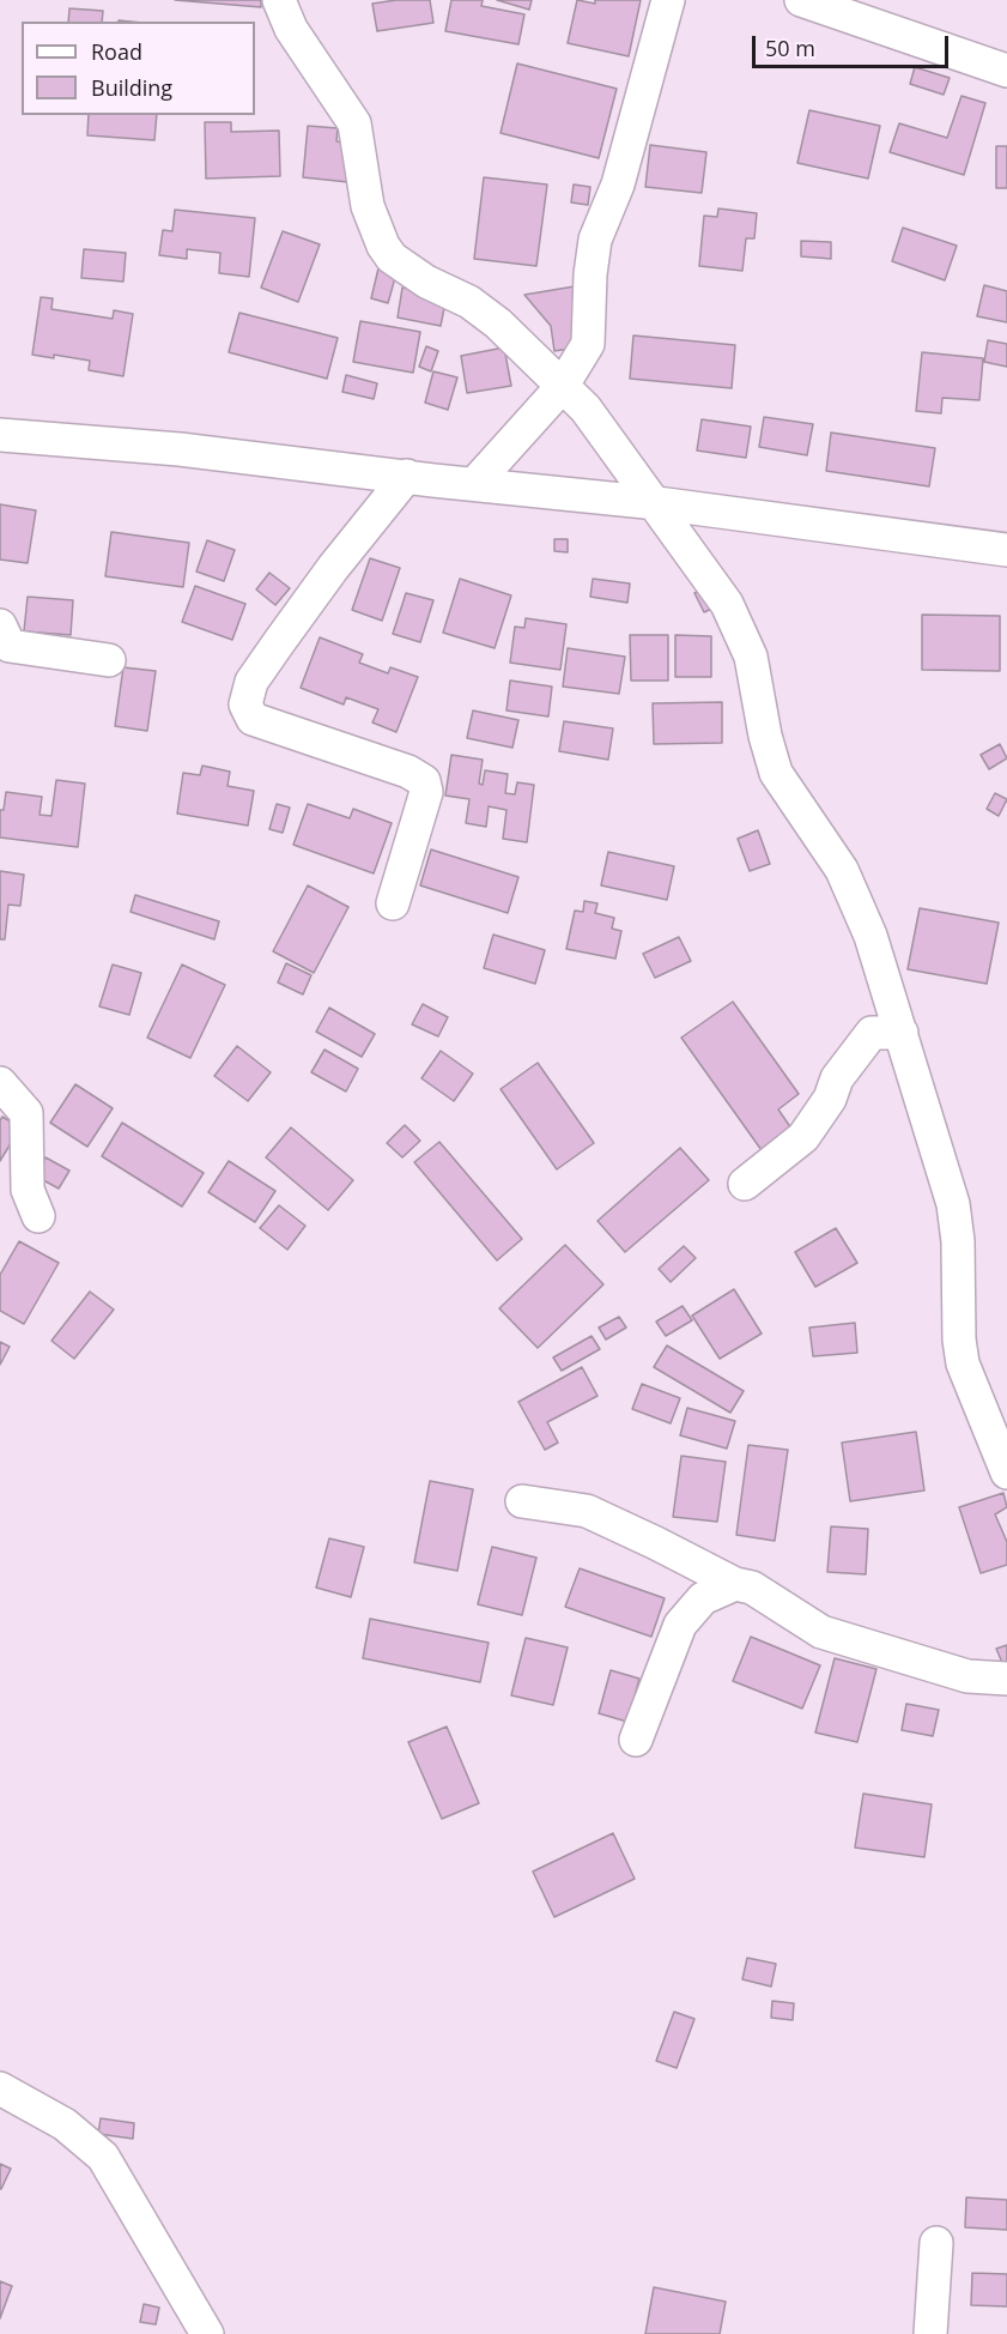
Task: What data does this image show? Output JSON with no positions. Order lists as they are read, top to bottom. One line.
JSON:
{"legend":["Road","Building"],"scale_bar":"50 m"}
